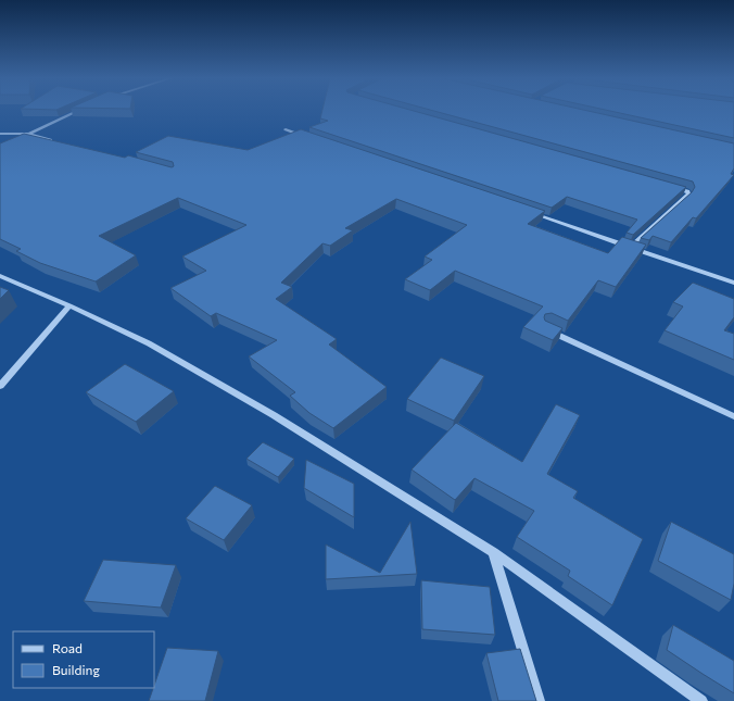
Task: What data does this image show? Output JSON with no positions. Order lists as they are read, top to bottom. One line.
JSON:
{"legend":["Road","Building"]}
